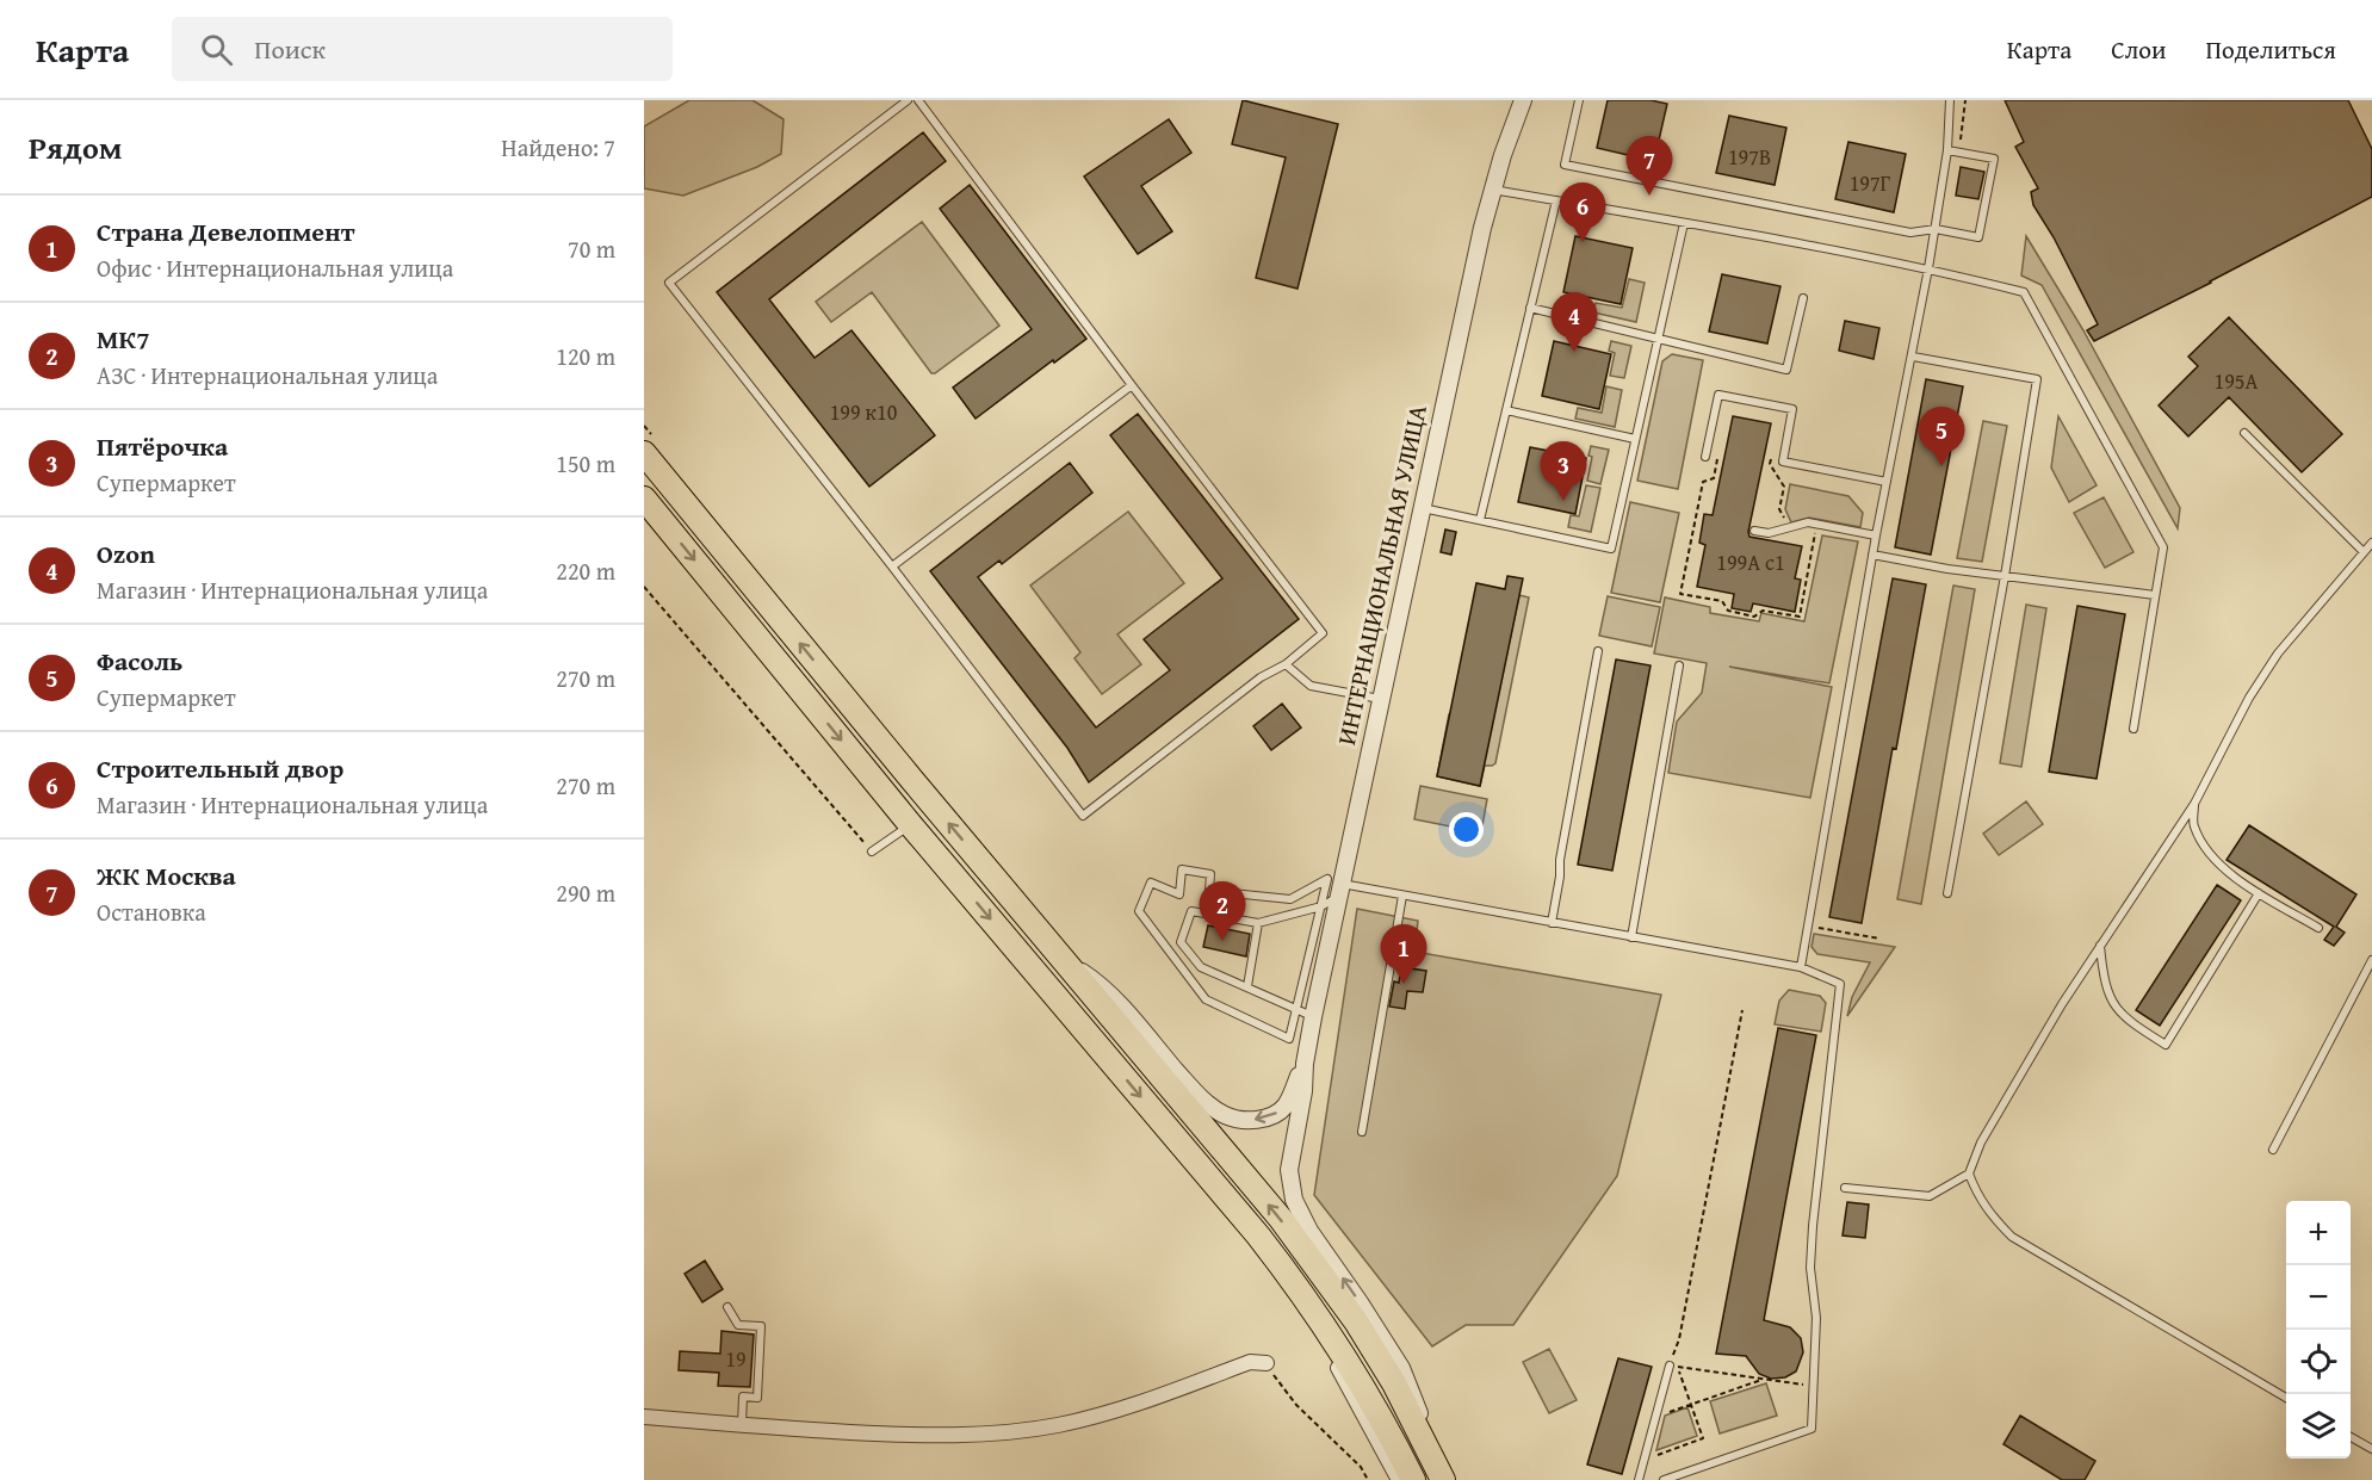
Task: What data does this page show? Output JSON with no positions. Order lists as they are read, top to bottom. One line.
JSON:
{"streets":{"street":["ИНТЕРНАЦИОНАЛЬНАЯ УЛИЦА"]},"house_numbers":["197В","197Г","195А","199 к10","199А с1","19"],"page":{"header":"Карта","search":"Поиск","nav":["Карта","Слои","Поделиться"],"heading":["Рядом","Найдено: 7"],"pins":["7","6","4","5","3","2","1"],"list":[{"mark":"1","name":"Страна Девелопмент","note":"Офис · Интернациональная улица","value":"70 m"},{"mark":"2","name":"МК7","note":"АЗС · Интернациональная улица","value":"120 m"},{"mark":"3","name":"Пятёрочка","note":"Супермаркет","value":"150 m"},{"mark":"4","name":"Ozon","note":"Магазин · Интернациональная улица","value":"220 m"},{"mark":"5","name":"Фасоль","note":"Супермаркет","value":"270 m"},{"mark":"6","name":"Строительный двор","note":"Магазин · Интернациональная улица","value":"270 m"},{"mark":"7","name":"ЖК Москва","note":"Остановка","value":"290 m"}],"map_buttons":["+","−"]}}
